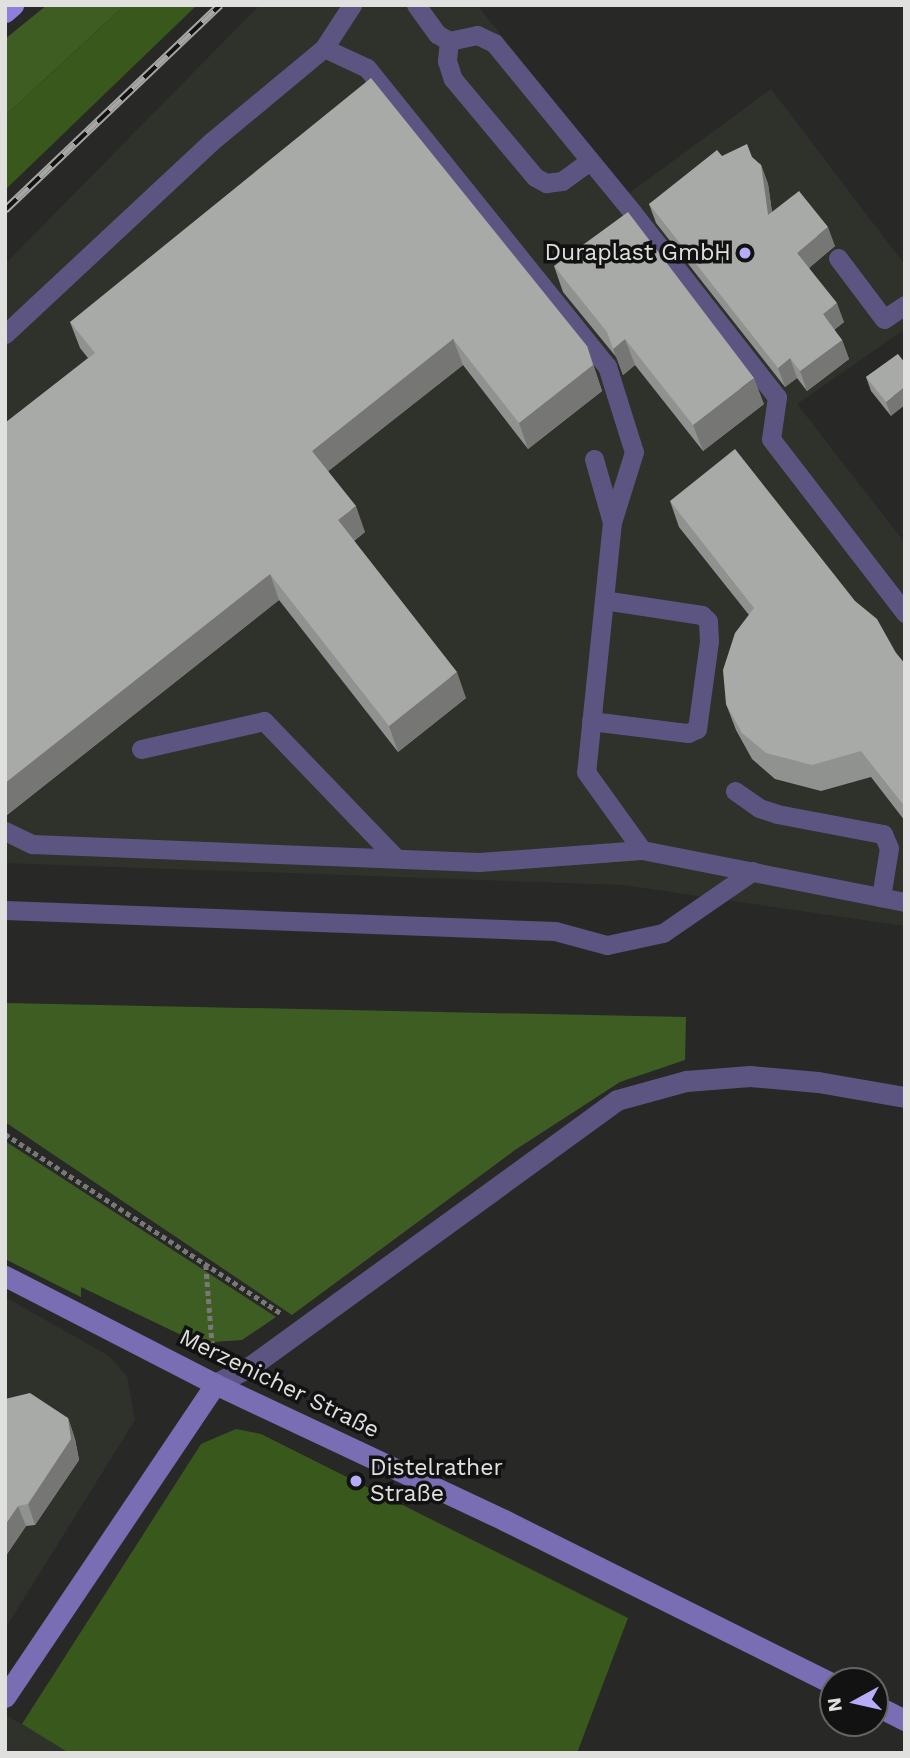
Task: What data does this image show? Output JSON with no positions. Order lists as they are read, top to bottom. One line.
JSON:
{"streets":{"street":["Merzenicher Straße"]},"places":["Duraplast GmbH","Distelrather Straße"],"north":"left"}
